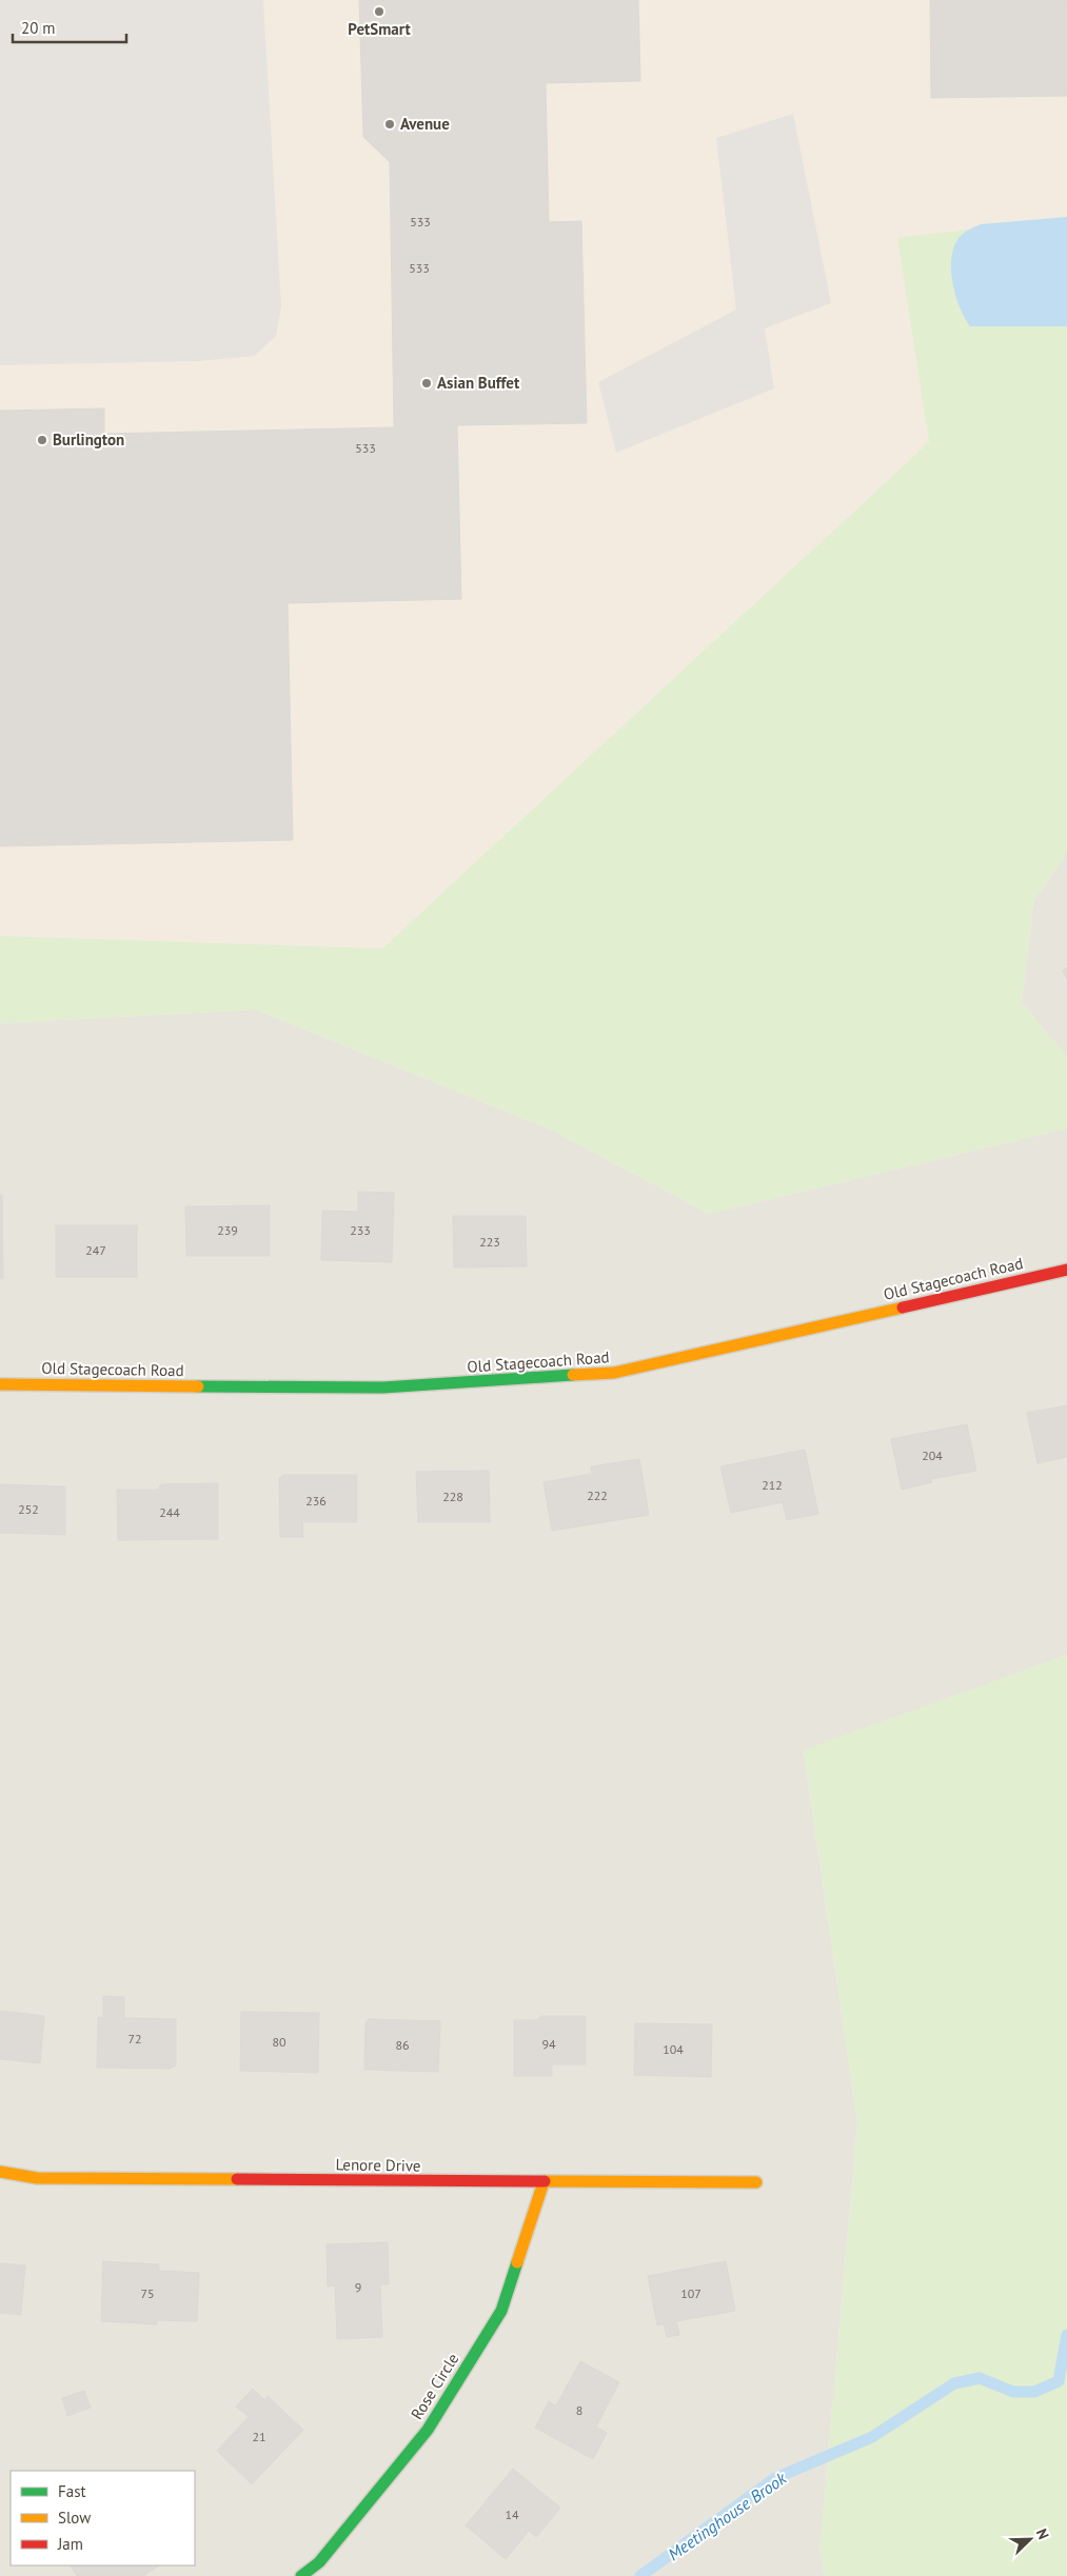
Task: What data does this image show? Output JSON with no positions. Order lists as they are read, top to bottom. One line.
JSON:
{"streets":{"street":["Old Stagecoach Road","Lenore Drive","Rose Circle"]},"crossings":[["Lenore Drive","Rose Circle"]],"water":["Meetinghouse Brook"],"places":["PetSmart","Avenue","Asian Buffet","Burlington"],"house_numbers":["533","533","533","239","233","223","247","204","212","222","228","236","252","244","72","80","94","86","104","9","75","107","8","21","14"],"legend":["Fast","Slow","Jam"],"scale_bar":"20 m","north":"top right"}
